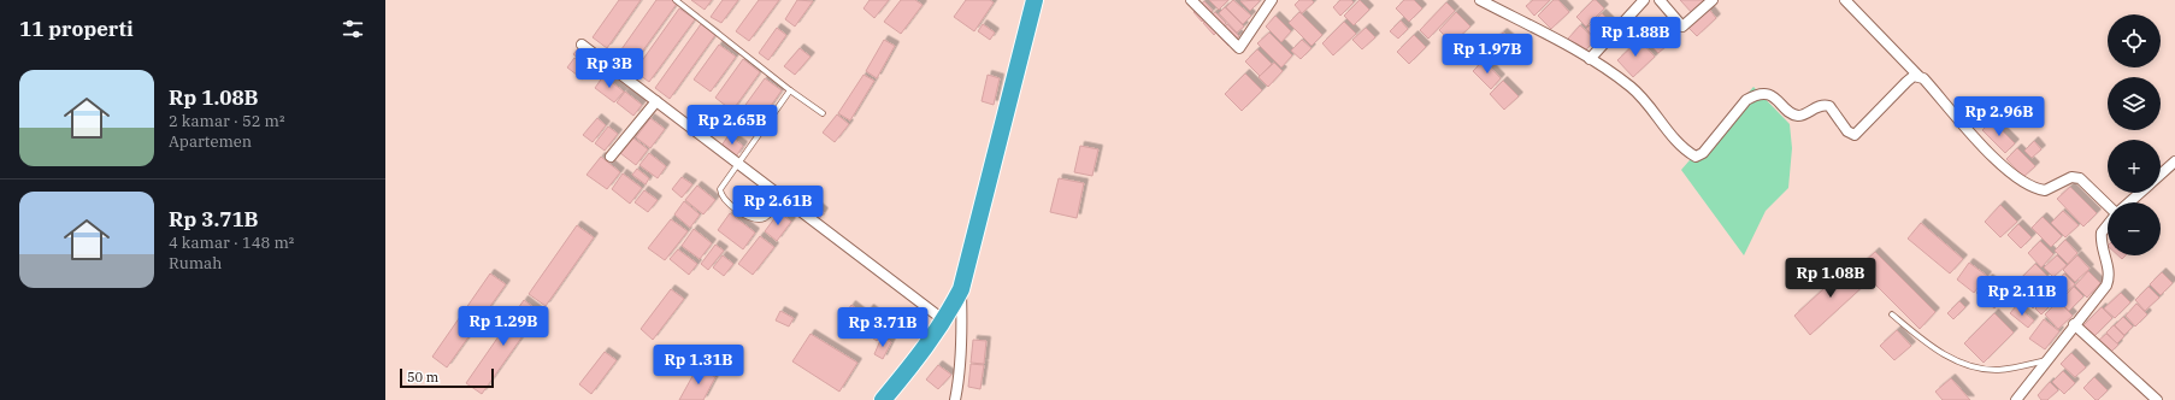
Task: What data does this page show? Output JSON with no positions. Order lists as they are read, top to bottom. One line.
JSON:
{"scale_bar":"50 m","page":{"heading":"11 properti","map_buttons":["+","−"],"price":["Rp 1.88B","Rp 1.97B","Rp 3B","Rp 2.96B","Rp 2.65B","Rp 2.61B","Rp 1.08B","Rp 2.11B","Rp 1.29B","Rp 3.71B","Rp 1.31B"],"list":[{"name":"Rp 1.08B","note":"2 kamar · 52 m² · Apartemen"},{"name":"Rp 3.71B","note":"4 kamar · 148 m² · Rumah"}],"scale":"50 m"}}
